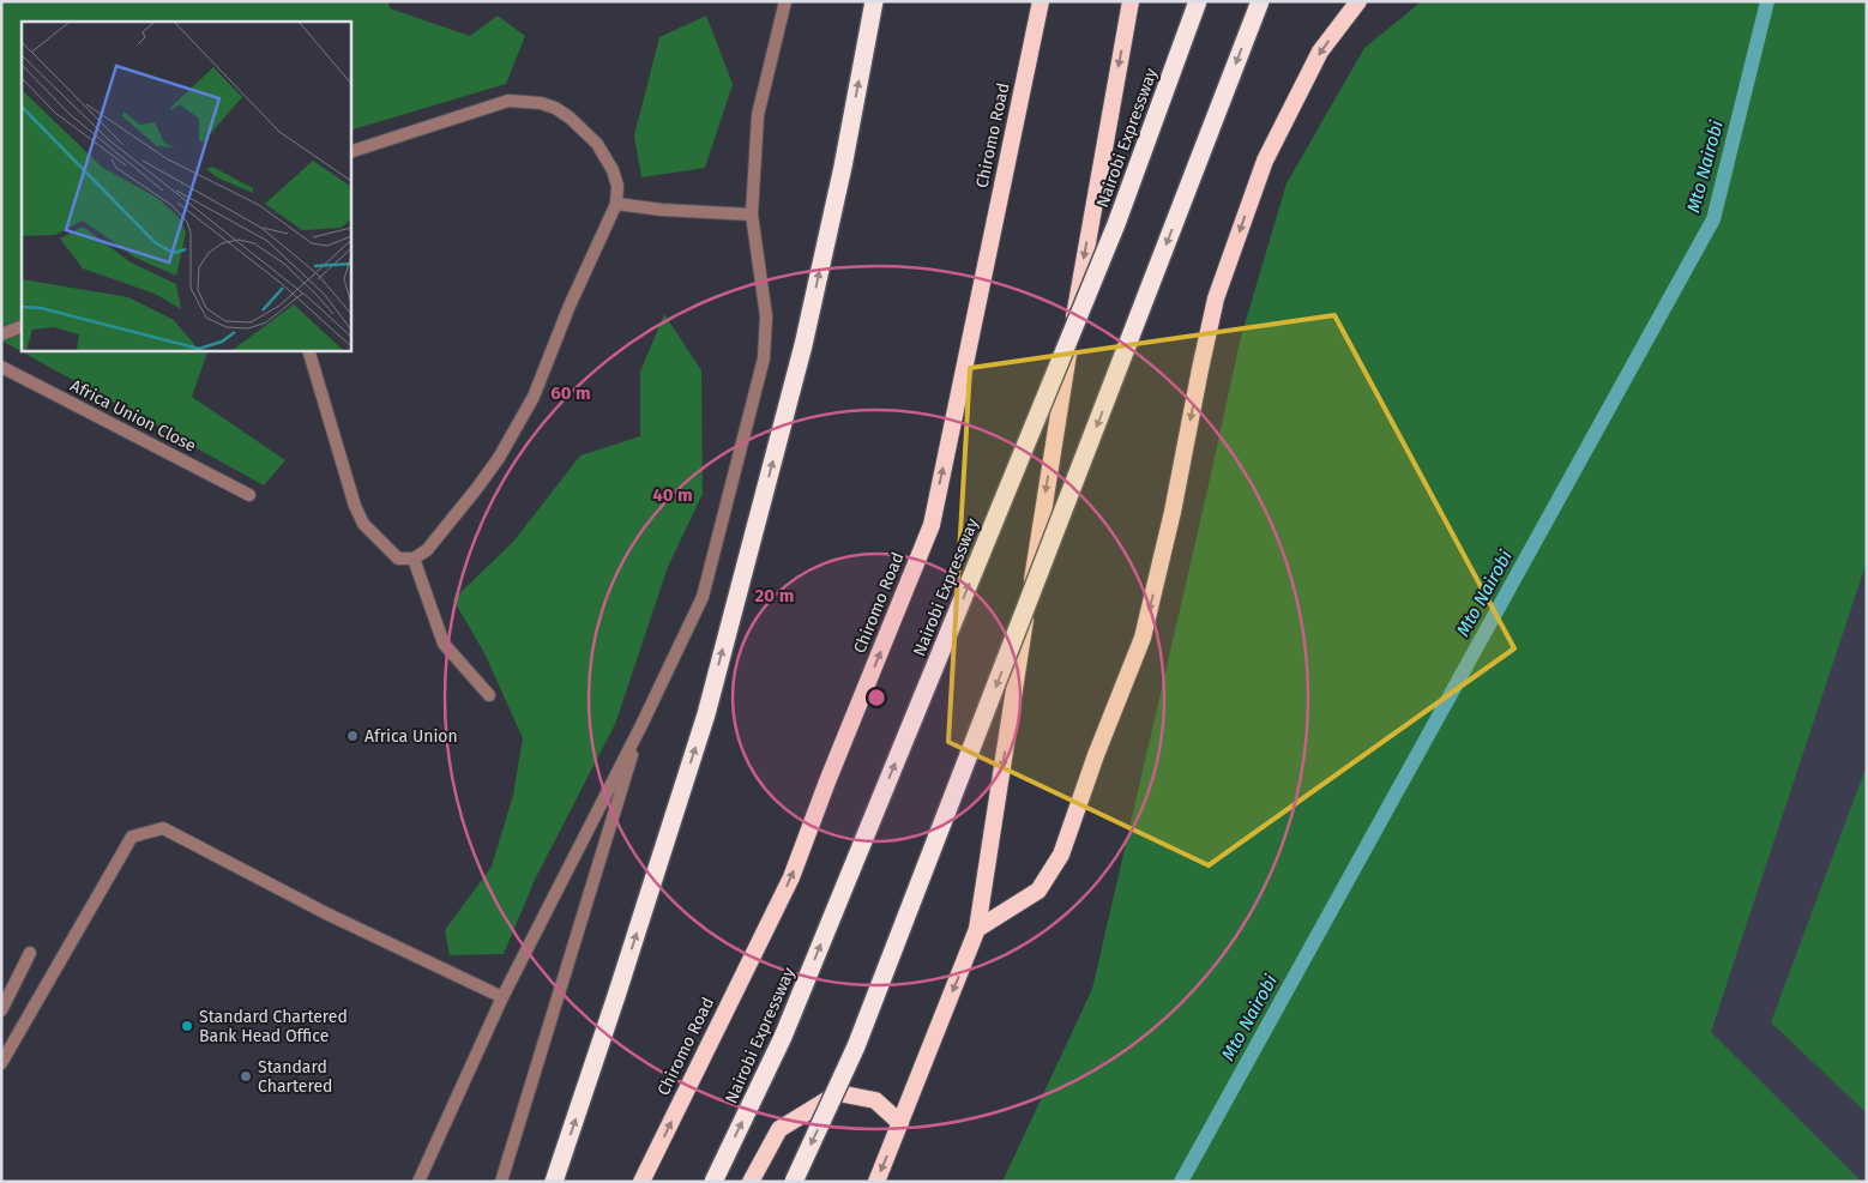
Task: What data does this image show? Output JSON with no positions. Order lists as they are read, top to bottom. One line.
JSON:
{"streets":{"highway":["Chiromo Road","Nairobi Expressway"],"lane":["Africa Union Close"]},"water":["Mto Nairobi"],"places":["Africa Union","Standard Chartered Bank Head Office","Standard Chartered"],"rings":["60 m","40 m","20 m"]}
